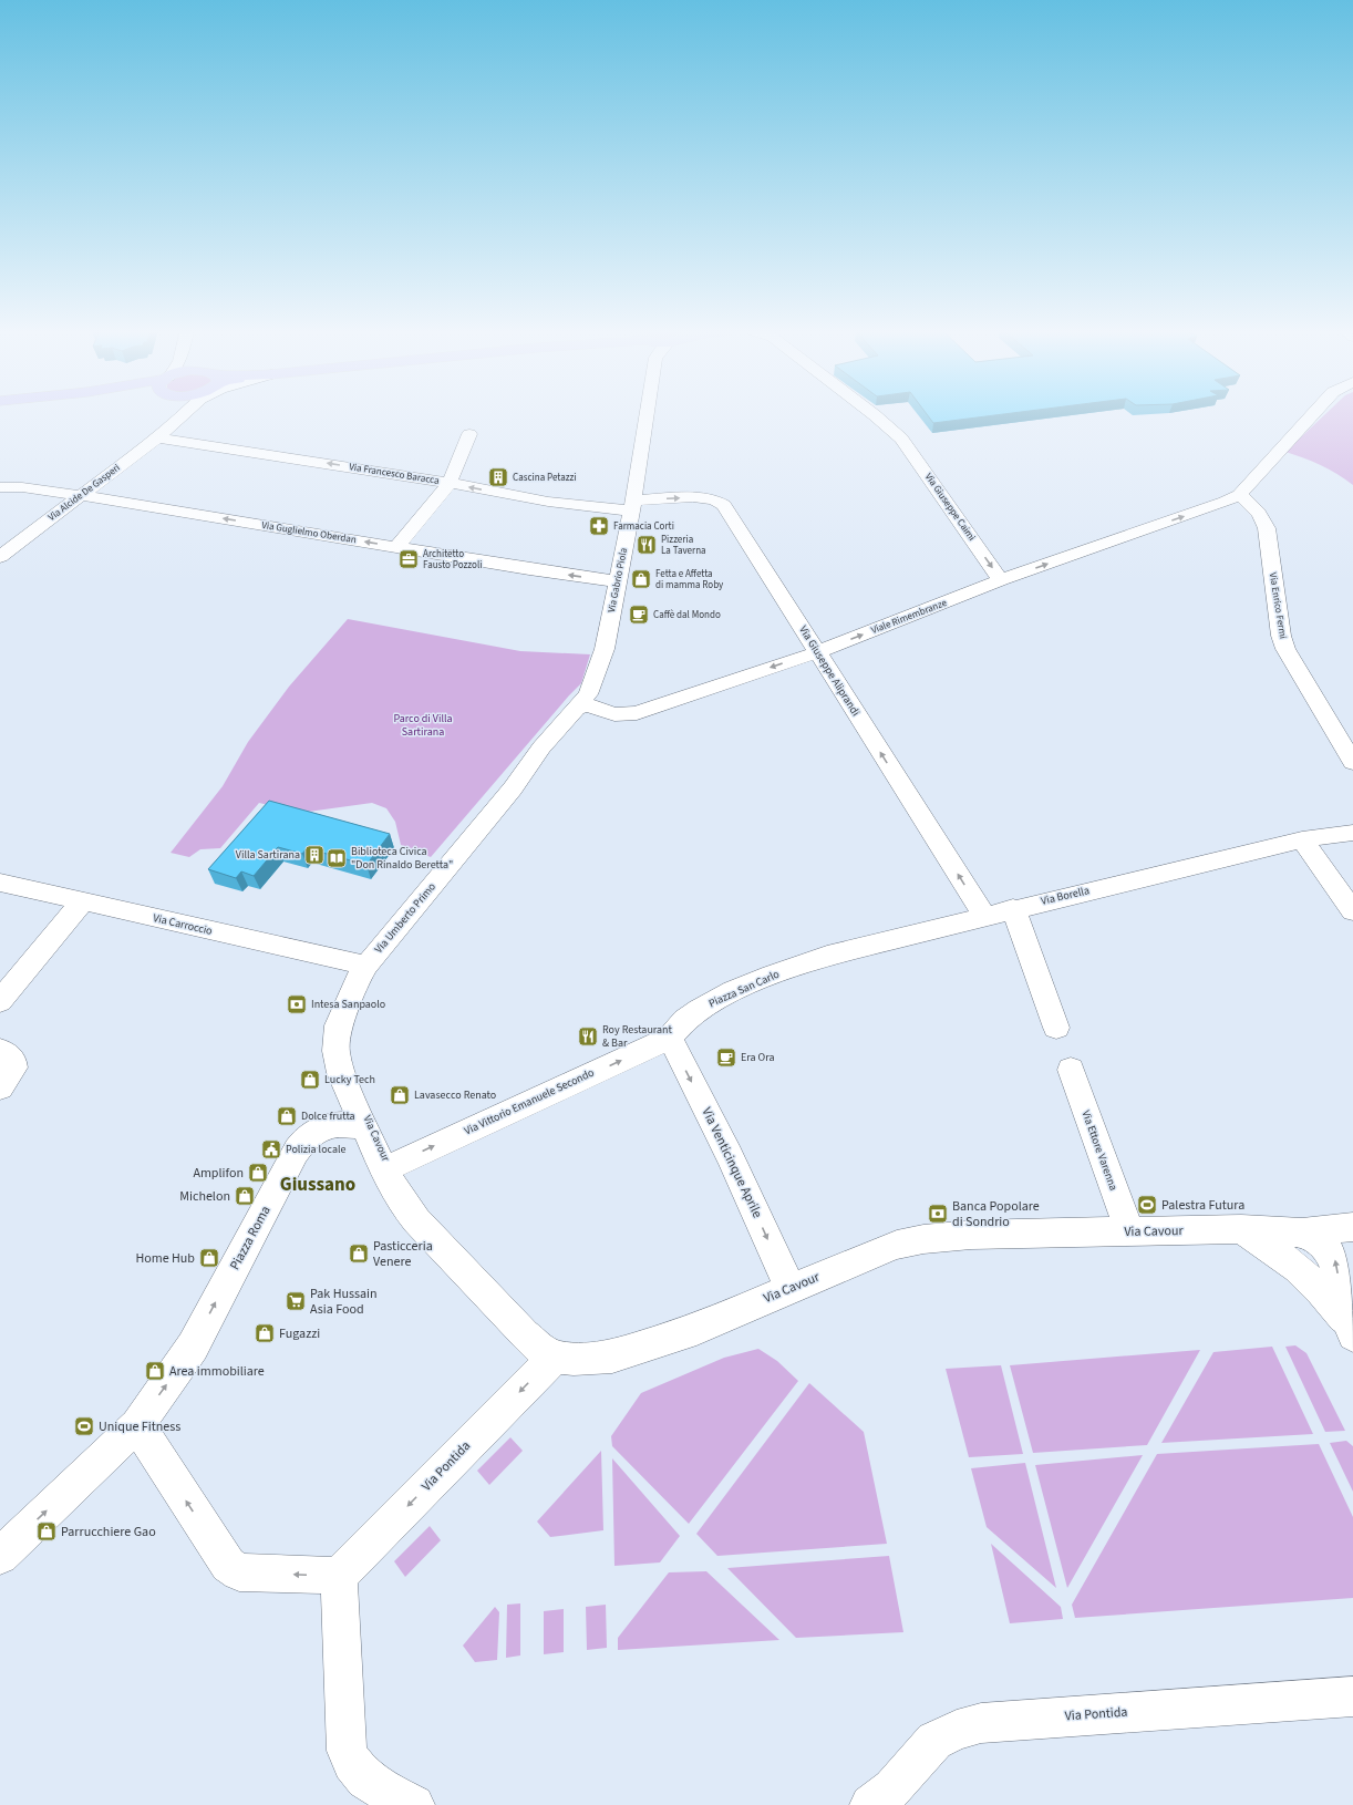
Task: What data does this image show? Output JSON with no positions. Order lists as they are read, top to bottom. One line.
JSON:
{"streets":{"street":["Via Francesco Baracca","Via Alcide De Gasperi","Via Giuseppe Caimi","Via Guglielmo Oberdan","Via Gabrio Piola","Via Enrico Fermi","Viale Rimembranze","Via Giuseppe Aliprandi","Via Borella","Via Umberto Primo","Via Carroccio","Piazza San Carlo","Via Vittorio Emanuele Secondo","Via Cavour","Via Ettore Varenna","Via Venticinque Aprile","Piazza Roma","Via Pontida"]},"crossings":[["Via Francesco Baracca","Via Alcide De Gasperi"],["Via Francesco Baracca","Via Gabrio Piola"],["Via Francesco Baracca","Via Giuseppe Aliprandi"],["Via Alcide De Gasperi","Via Guglielmo Oberdan"],["Via Giuseppe Caimi","Viale Rimembranze"],["Via Guglielmo Oberdan","Via Gabrio Piola"],["Via Gabrio Piola","Viale Rimembranze"],["Via Gabrio Piola","Via Giuseppe Aliprandi"],["Via Gabrio Piola","Via Umberto Primo"],["Via Enrico Fermi","Viale Rimembranze"],["Viale Rimembranze","Via Giuseppe Aliprandi"],["Viale Rimembranze","Via Umberto Primo"],["Via Giuseppe Aliprandi","Via Borella"],["Via Borella","Piazza San Carlo"],["Via Umberto Primo","Via Carroccio"],["Via Umberto Primo","Via Cavour"],["Piazza San Carlo","Via Vittorio Emanuele Secondo"],["Piazza San Carlo","Via Venticinque Aprile"],["Via Vittorio Emanuele Secondo","Via Cavour"],["Via Vittorio Emanuele Secondo","Via Venticinque Aprile"],["Via Cavour","Via Ettore Varenna"],["Via Cavour","Via Venticinque Aprile"],["Via Cavour","Piazza Roma"],["Via Cavour","Via Pontida"]],"one_way":["Via Francesco Baracca","Via Giuseppe Caimi","Via Guglielmo Oberdan","Via Vittorio Emanuele Secondo","Via Venticinque Aprile","Piazza Roma","Via Pontida"],"districts":["Giussano"],"parks":["Parco di Villa Sartirana"],"places":{"building":["Cascina Petazzi","Villa Sartirana"],"pharmacy":["Farmacia Corti"],"restaurant":["Pizzeria La Taverna","Roy Restaurant & Bar"],"office":["Architetto Fausto Pozzoli"],"shop":["Fetta e Affetta di mamma Roby","Lucky Tech","Lavasecco Renato","Dolce frutta","Amplifon","Michelon","Pasticceria Venere","Home Hub","Fugazzi","Area immobiliare","Parrucchiere Gao"],"cafe":["Caffè dal Mondo","Era Ora"],"library":["Biblioteca Civica \"Don Rinaldo Beretta\""],"bank":["Intesa Sanpaolo","Banca Popolare di Sondrio"],"public building":["Polizia locale"],"sports":["Palestra Futura","Unique Fitness"],"supermarket":["Pak Hussain Asia Food"]}}
